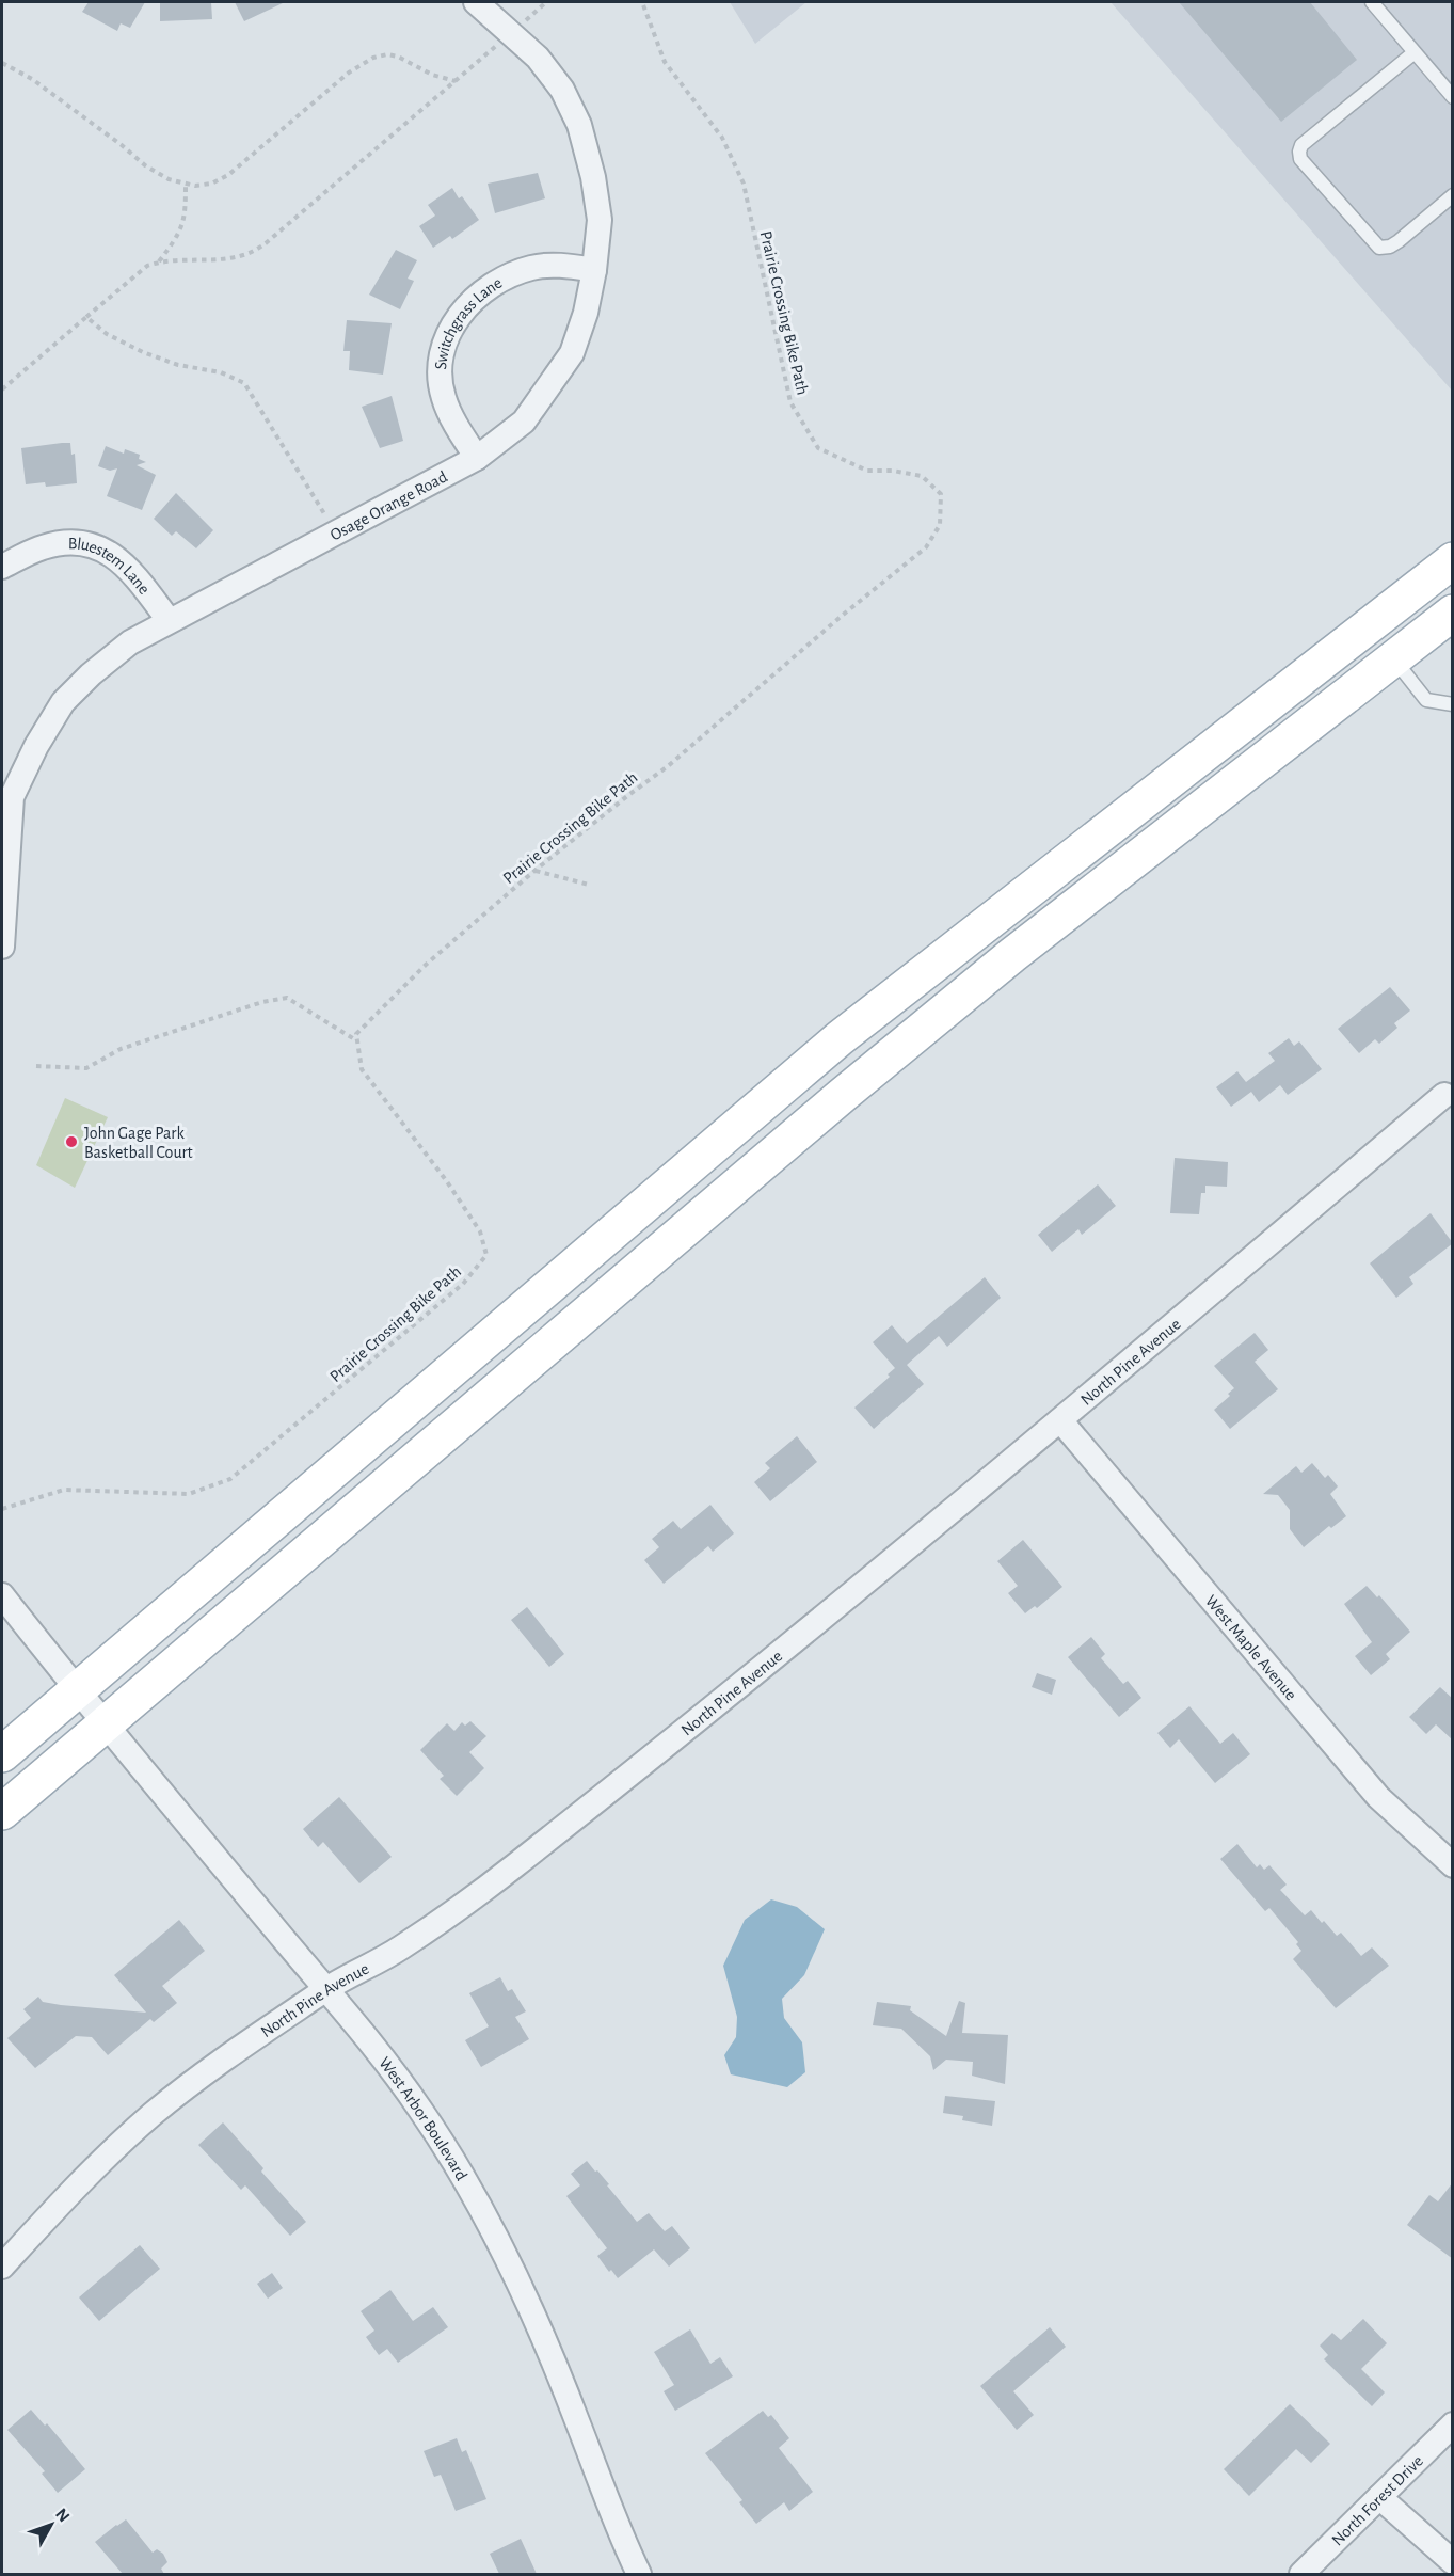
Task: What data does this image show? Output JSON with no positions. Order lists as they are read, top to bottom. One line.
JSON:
{"streets":{"street":["Switchgrass Lane","Osage Orange Road","Bluestem Lane","North Pine Avenue","West Maple Avenue","West Arbor Boulevard","North Forest Drive"],"path":["Prairie Crossing Bike Path"]},"crossings":[["Switchgrass Lane","Osage Orange Road"],["Osage Orange Road","Bluestem Lane"],["North Pine Avenue","West Maple Avenue"],["North Pine Avenue","West Arbor Boulevard"]],"places":["John Gage Park Basketball Court"],"north":"top right"}
